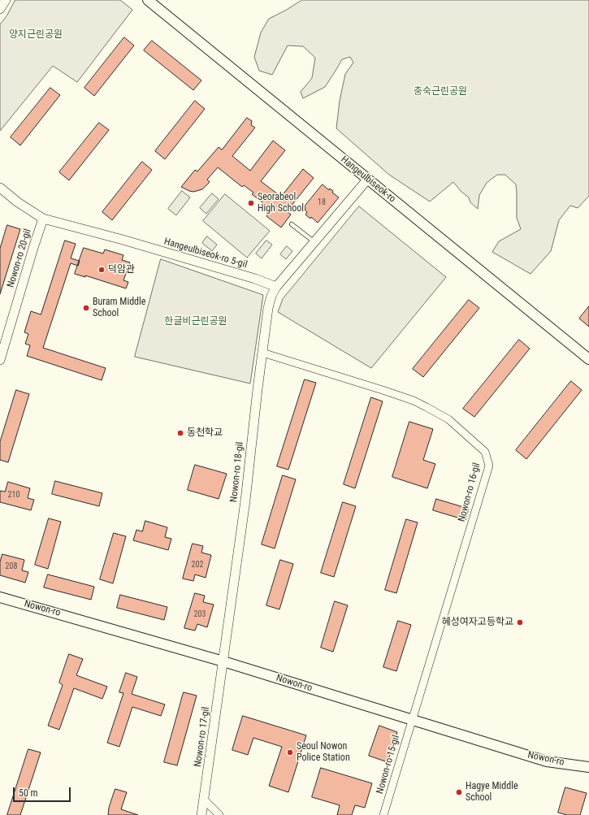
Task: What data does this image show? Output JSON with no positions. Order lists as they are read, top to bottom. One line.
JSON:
{"streets":{"main road":["Hangeulbiseok-ro","Nowon-ro"],"street":["Hangeulbiseok-ro 5-gil","Nowon-ro 20-gil","Nowon-ro 18-gil","Nowon-ro 16-gil","Nowon-ro 17-gil","Nowon-ro 15-gil"]},"crossings":[["Hangeulbiseok-ro 5-gil","Nowon-ro 20-gil"],["Hangeulbiseok-ro 5-gil","Nowon-ro 18-gil"],["Nowon-ro 18-gil","Nowon-ro 16-gil"],["Nowon-ro 18-gil","Nowon-ro"],["Nowon-ro 18-gil","Nowon-ro 17-gil"],["Nowon-ro 16-gil","Nowon-ro"],["Nowon-ro 16-gil","Nowon-ro 15-gil"],["Nowon-ro","Nowon-ro 17-gil"],["Nowon-ro","Nowon-ro 15-gil"]],"parks":["양지근린공원","충숙근린공원","한글비근린공원"],"places":["Seorabeol High School","덕암관","Buram Middle School","동천학교","혜성여자고등학교","Seoul Nowon Police Station","Hagye Middle School"],"house_numbers":["18","210","202","208","203"],"scale_bar":"50 m"}
